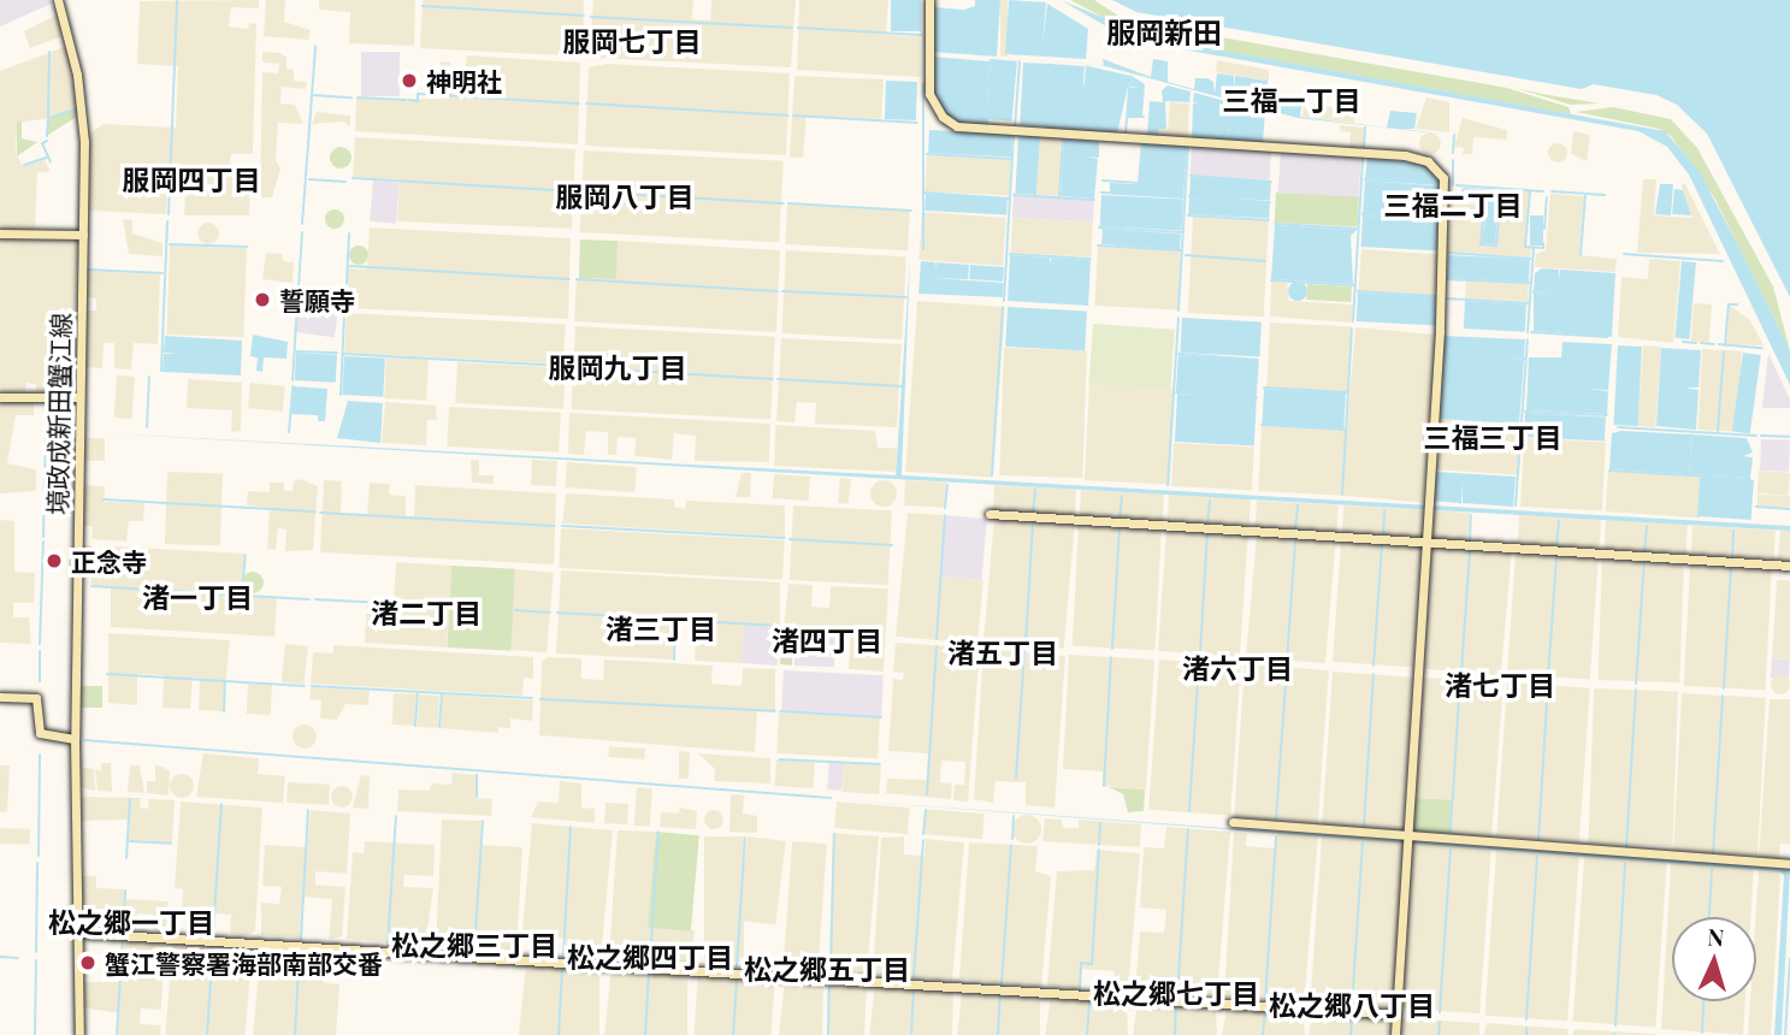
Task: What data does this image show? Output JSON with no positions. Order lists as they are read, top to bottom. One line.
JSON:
{"streets":{"street":["境政成新田蟹江線"]},"districts":["服岡新田","服岡七丁目","三福一丁目","服岡四丁目","服岡八丁目","三福二丁目","服岡九丁目","三福三丁目","渚一丁目","渚二丁目","渚三丁目","渚四丁目","渚五丁目","渚六丁目","渚七丁目","松之郷一丁目","松之郷三丁目","松之郷四丁目","松之郷五丁目","松之郷七丁目","松之郷八丁目"],"places":["神明社","誓願寺","正念寺","蟹江警察署海部南部交番"],"north":"top"}
